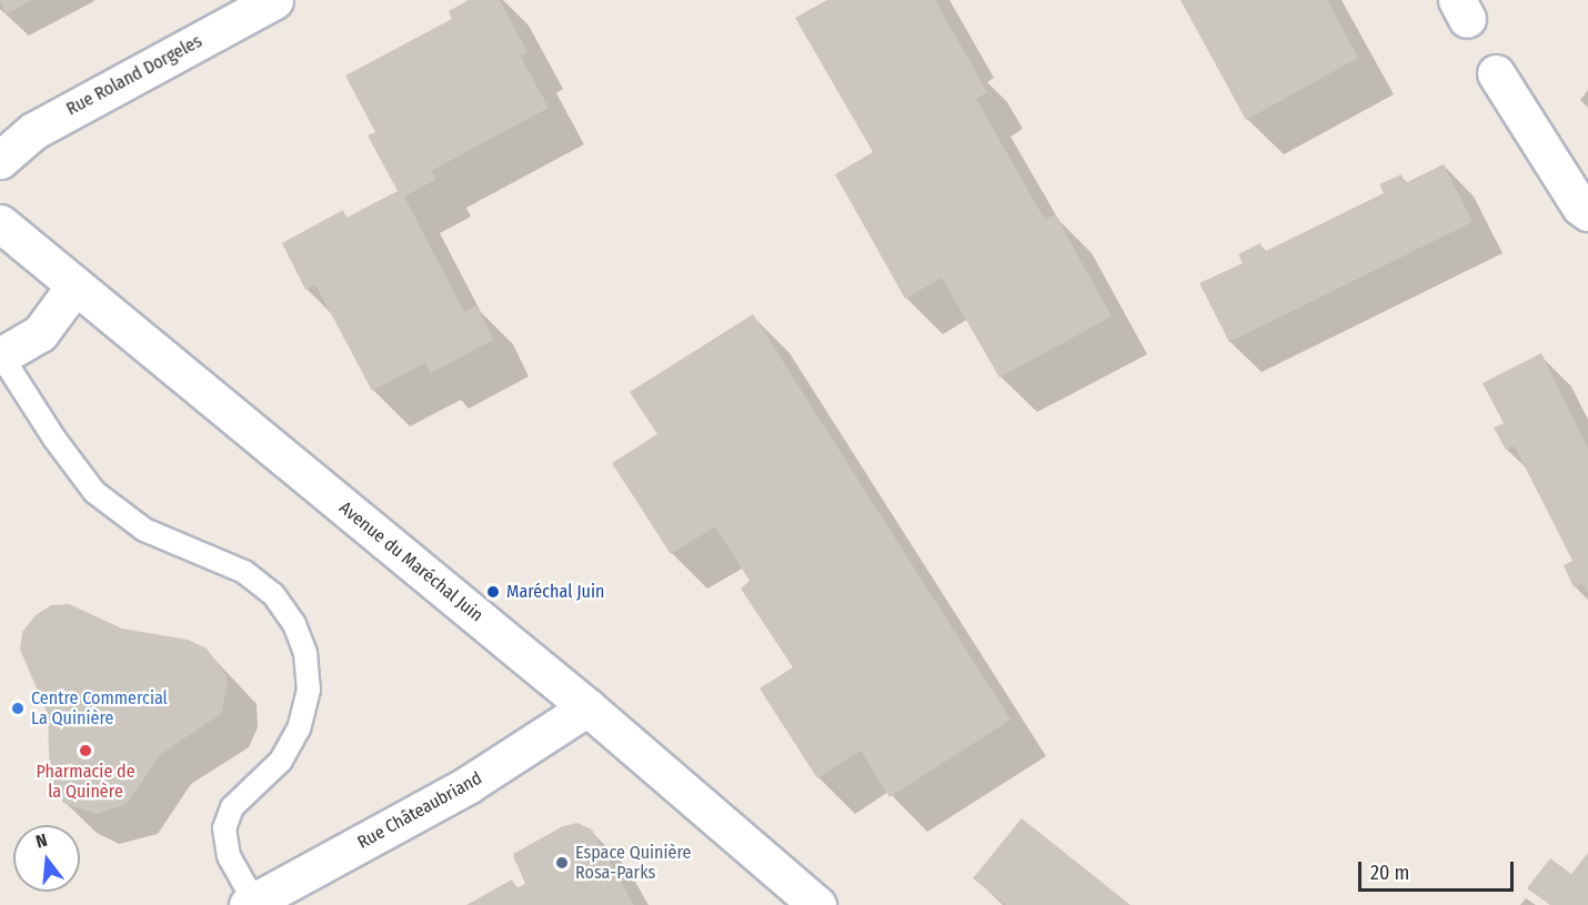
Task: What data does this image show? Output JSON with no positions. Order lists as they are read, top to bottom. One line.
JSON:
{"streets":{"street":["Rue Roland Dorgeles","Avenue du Maréchal Juin","Rue Châteaubriand"]},"crossings":[["Avenue du Maréchal Juin","Rue Châteaubriand"]],"places":["Maréchal Juin","Centre Commercial La Quinière","Pharmacie de la Quinère","Espace Quinière Rosa-Parks"],"scale_bar":"20 m","north":"top"}
